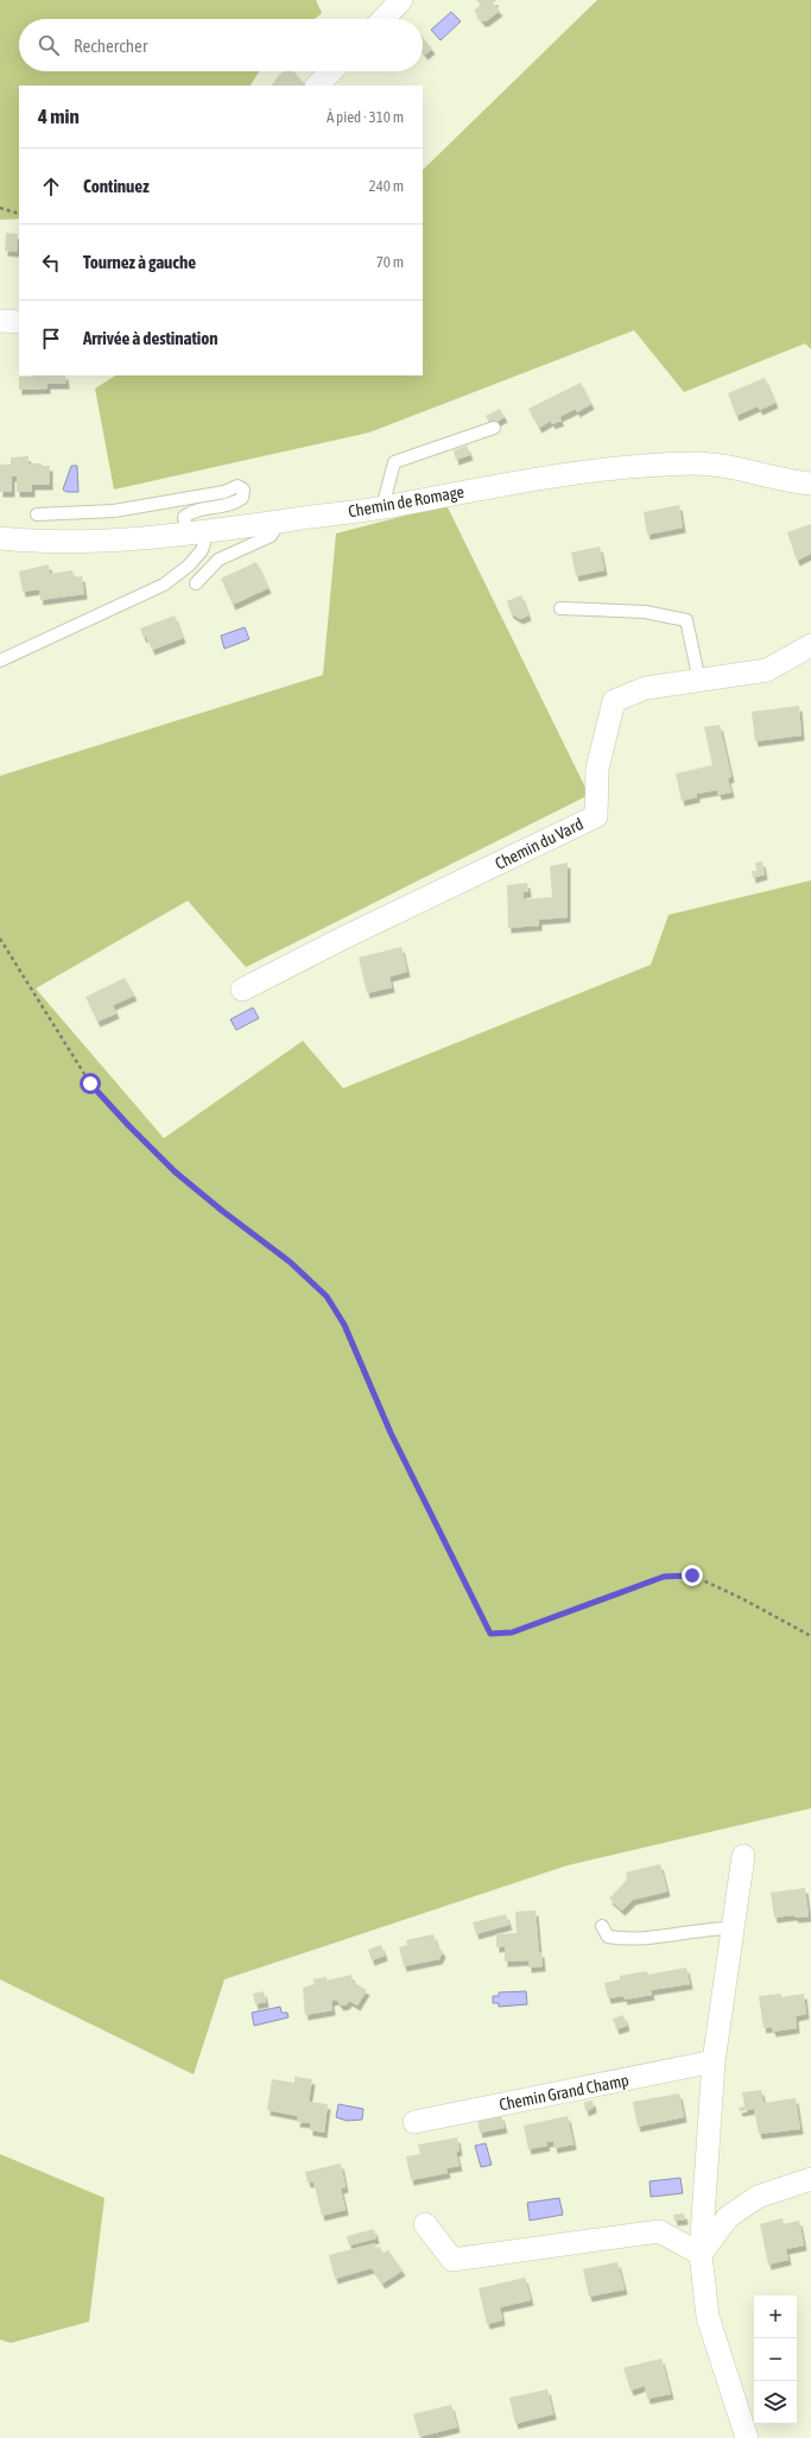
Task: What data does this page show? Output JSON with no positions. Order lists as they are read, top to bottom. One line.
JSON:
{"streets":{"street":["Chemin de Romage","Chemin du Vard","Chemin Grand Champ"]},"page":{"search":"Rechercher","heading":["4 min","À pied · 310 m"],"list":[["Continuez","240 m"],["Tournez à gauche","70 m"],"Arrivée à destination"],"map_buttons":["+","−"]}}
